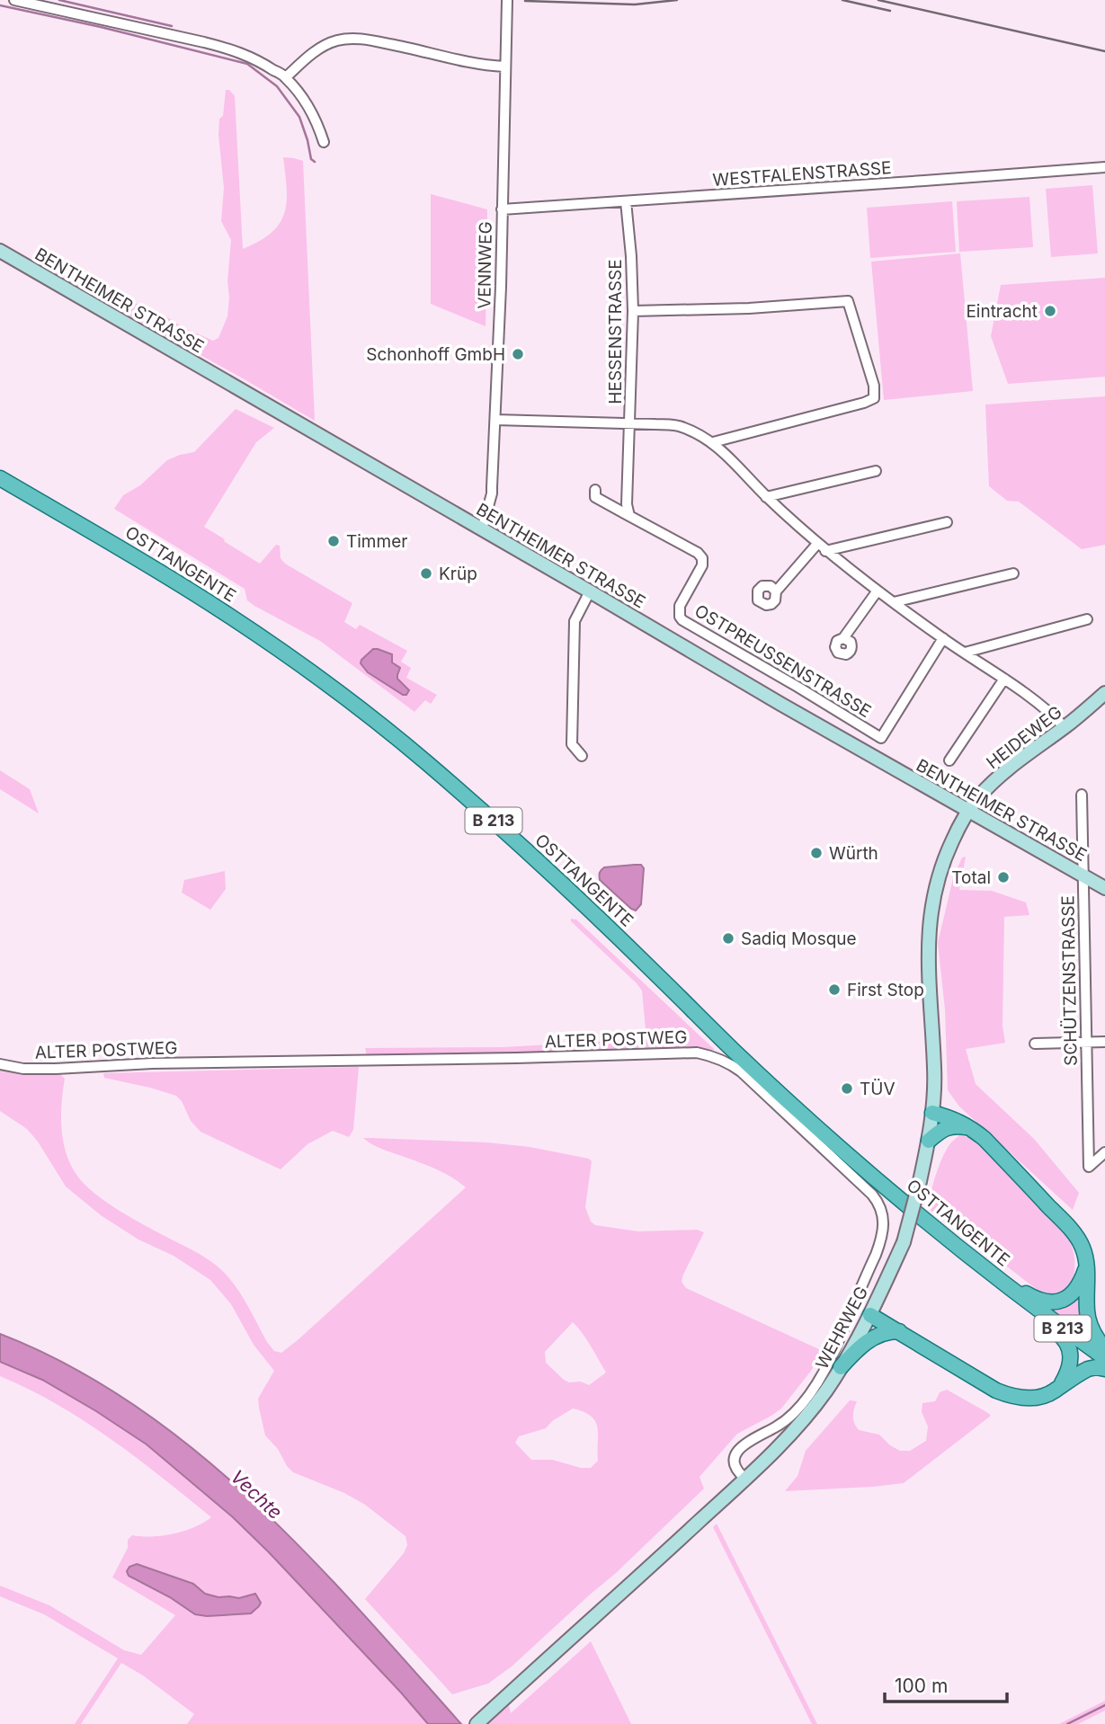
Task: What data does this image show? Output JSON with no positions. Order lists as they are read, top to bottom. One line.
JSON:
{"streets":{"main road":["OSTTANGENTE","B 213"],"street":["WESTFALENSTRASSE","VENNWEG","BENTHEIMER STRASSE","HESSENSTRASSE","OSTPREUSSENSTRASSE","HEIDEWEG","SCHÜTZENSTRASSE","ALTER POSTWEG","WEHRWEG"]},"crossings":[["WESTFALENSTRASSE","VENNWEG"],["WESTFALENSTRASSE","HESSENSTRASSE"],["VENNWEG","BENTHEIMER STRASSE"],["BENTHEIMER STRASSE","HEIDEWEG"],["BENTHEIMER STRASSE","SCHÜTZENSTRASSE"],["BENTHEIMER STRASSE","WEHRWEG"],["HEIDEWEG","WEHRWEG"],["ALTER POSTWEG","WEHRWEG"]],"water":["Vechte"],"places":["Eintracht","Schonhoff GmbH","Timmer","Krüp","Würth","Total","Sadiq Mosque","First Stop","TÜV"],"scale_bar":"100 m"}
